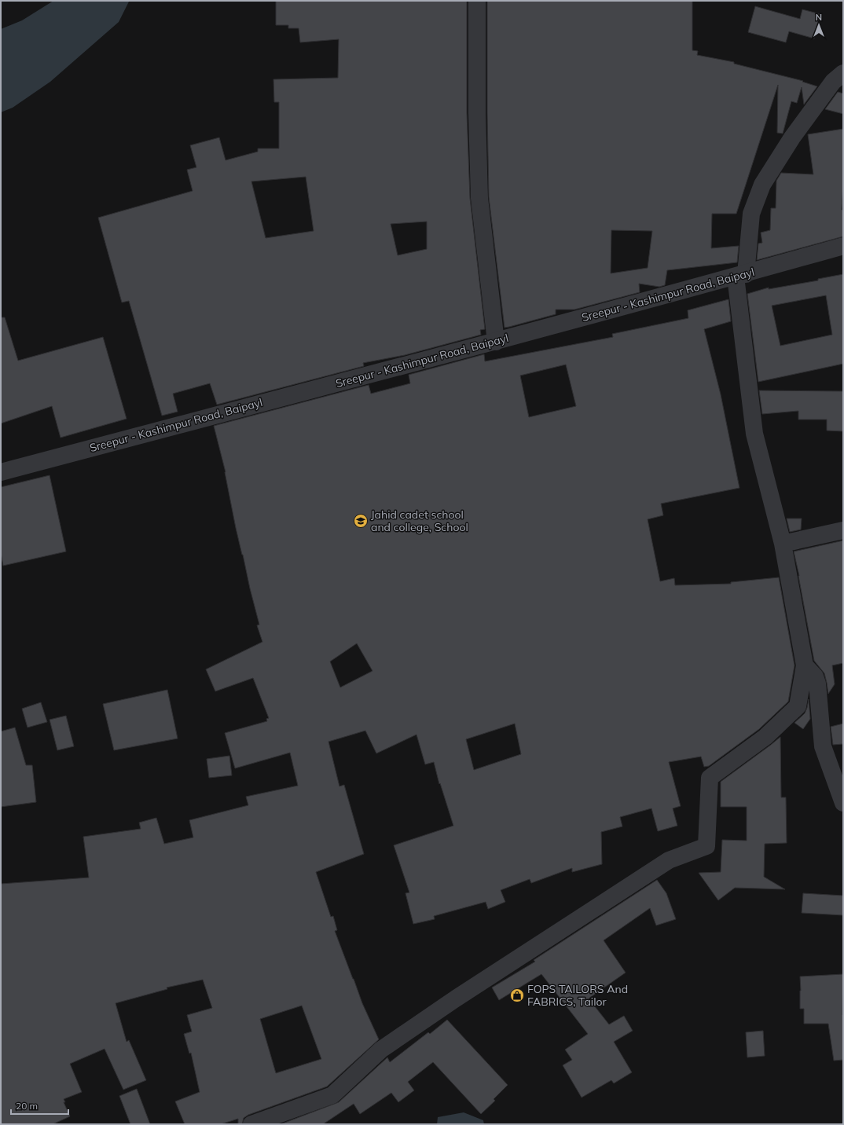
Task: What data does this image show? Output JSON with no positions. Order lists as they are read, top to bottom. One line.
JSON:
{"streets":{"street":["Sreepur - Kashimpur Road, Baipayl"]},"places":{"school or university":["Jahid cadet school and college, School"],"shop":["FOPS TAILORS And FABRICS, Tailor"]},"scale_bar":"20 m","north":"top"}
